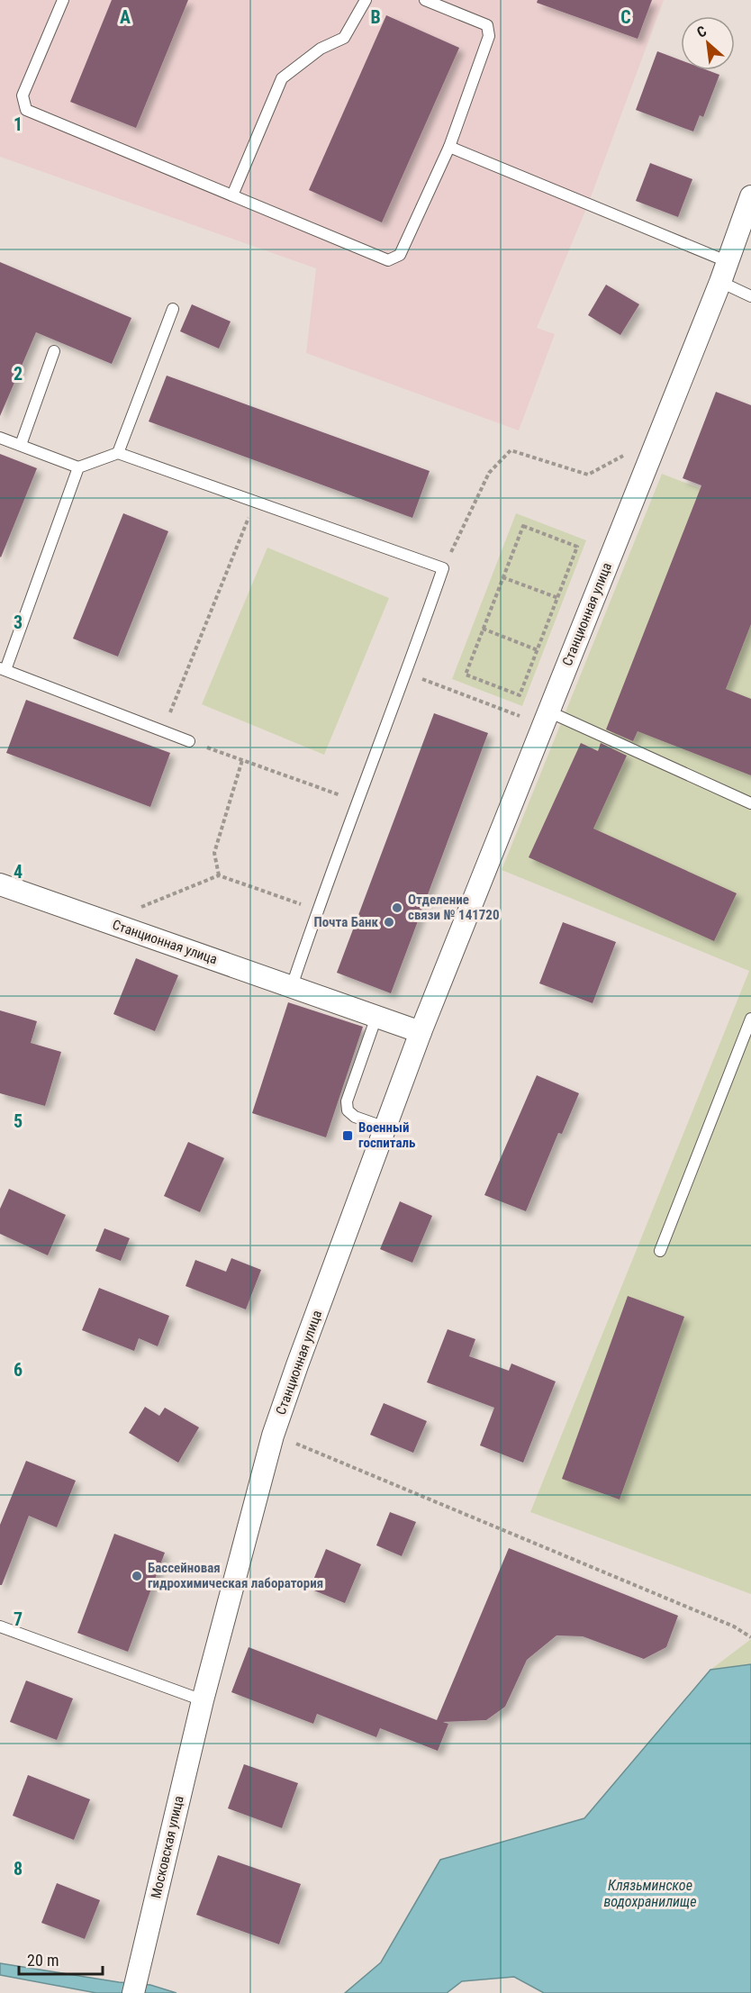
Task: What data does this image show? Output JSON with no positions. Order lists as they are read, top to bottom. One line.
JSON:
{"streets":{"street":["Станционная улица","Московская улица"]},"crossings":[["Станционная улица","Московская улица"]],"water":["Клязьминское водохранилище"],"places":{"other":["Отделение связи № 141720","Почта Банк","Бассейновая гидрохимическая лаборатория"],"transit":["Военный госпиталь"]},"scale_bar":"20 m","north":"top left","grid":{"columns":["A","B","C"],"rows":["1","2","3","4","5","6","7","8"]}}
